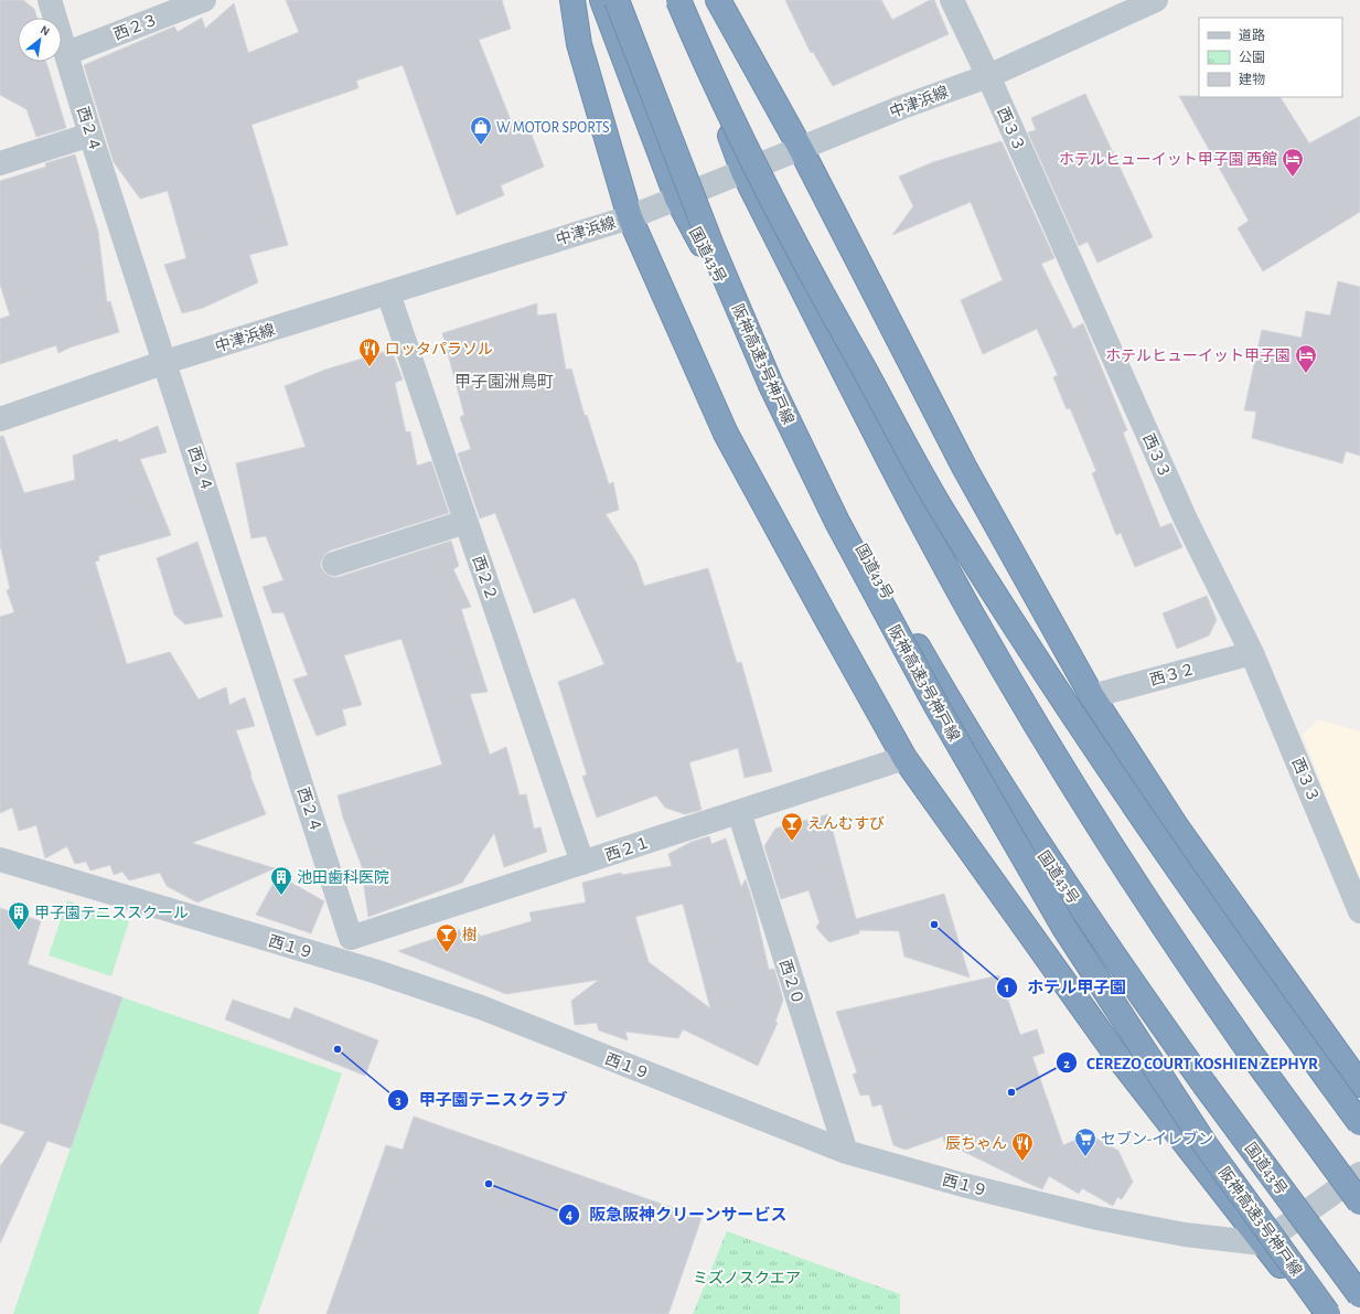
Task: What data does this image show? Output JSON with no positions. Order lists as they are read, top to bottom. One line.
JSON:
{"streets":{"highway":["国道43号","阪神高速3号神戸線"],"street":["西２３","中津浜線","西２４","西３３","西２２","西３２","西２１","西１９","西２０"]},"crossings":[["西２３","西２４"],["中津浜線","西２４"],["中津浜線","西３３"],["中津浜線","国道43号"],["中津浜線","西２２"],["西２４","西２１"],["西３３","西３２"],["西２２","西２１"],["西２１","西２０"],["西１９","西２０"]],"districts":["甲子園洲鳥町"],"parks":["ミズノスクエア"],"places":{"shop":["W MOTOR SPORTS"],"hotel":["ホテルヒューイット甲子園 西館","ホテルヒューイット甲子園"],"restaurant":["ロッタパラソル","辰ちゃん"],"bar":["えんむすび","樹"],"building":["池田歯科医院","甲子園テニススクール"],"other":["ホテル甲子園","甲子園テニスクラブ","CEREZO COURT KOSHIEN ZEPHYR","阪急阪神クリーンサービス"],"supermarket":["セブン-イレブン"]},"legend":["道路","公園","建物"],"north":"top right"}
